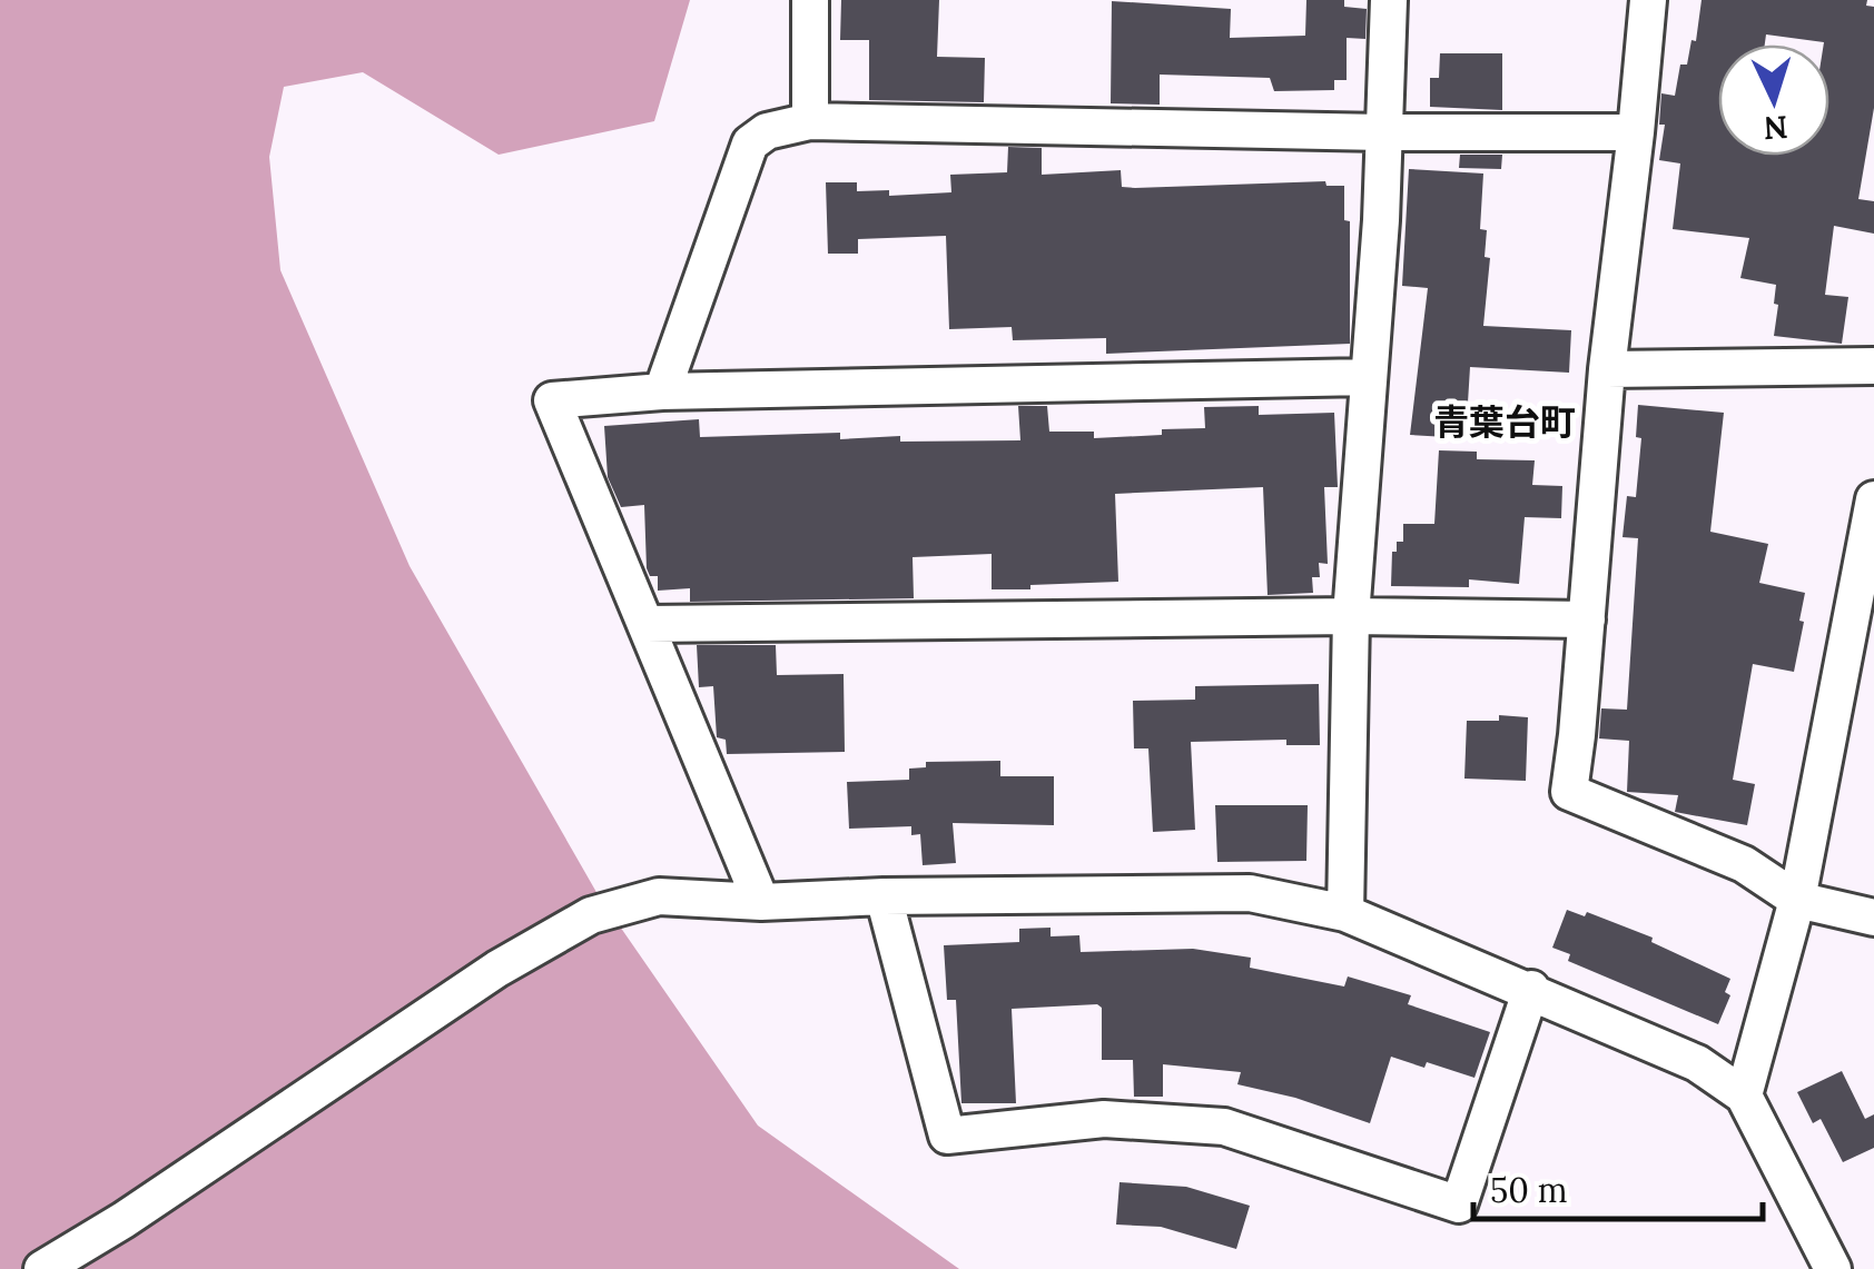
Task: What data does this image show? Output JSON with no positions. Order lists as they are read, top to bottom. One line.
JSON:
{"districts":["青葉台町"],"scale_bar":"50 m","north":"bottom"}
